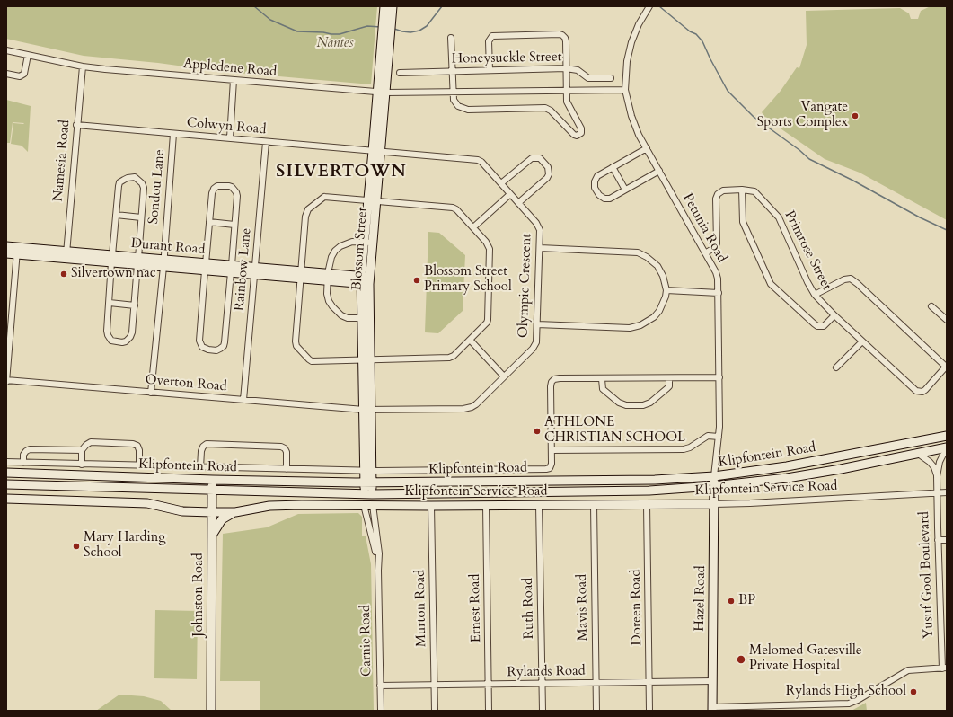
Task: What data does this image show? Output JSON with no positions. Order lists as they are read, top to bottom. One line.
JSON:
{"streets":{"street":["Honeysuckle Street","Appledene Road","Colwyn Road","Namesia Road","Sondou Lane","Petunia Road","Durant Road","Blossom Street","Primrose Street","Rainbow Lane","Olympic Crescent","Overton Road","Klipfontein Road","Klipfontein Service Road","Yusuf Gool Boulevard","Johnston Road","Hazel Road","Mavis Road","Doreen Road","Murton Road","Ernest Road","Ruth Road","Carnie Road","Rylands Road"]},"crossings":[["Appledene Road","Namesia Road"],["Appledene Road","Petunia Road"],["Appledene Road","Blossom Street"],["Colwyn Road","Namesia Road"],["Colwyn Road","Sondou Lane"],["Colwyn Road","Blossom Street"],["Colwyn Road","Rainbow Lane"],["Colwyn Road","Olympic Crescent"],["Namesia Road","Durant Road"],["Sondou Lane","Durant Road"],["Sondou Lane","Overton Road"],["Petunia Road","Primrose Street"],["Petunia Road","Klipfontein Road"],["Petunia Road","Hazel Road"],["Durant Road","Blossom Street"],["Durant Road","Rainbow Lane"],["Blossom Street","Olympic Crescent"],["Blossom Street","Overton Road"],["Blossom Street","Klipfontein Road"],["Blossom Street","Carnie Road"],["Rainbow Lane","Overton Road"],["Olympic Crescent","Overton Road"],["Klipfontein Road","Yusuf Gool Boulevard"],["Klipfontein Road","Johnston Road"],["Klipfontein Road","Hazel Road"],["Klipfontein Road","Carnie Road"],["Klipfontein Service Road","Yusuf Gool Boulevard"],["Klipfontein Service Road","Johnston Road"],["Klipfontein Service Road","Hazel Road"],["Klipfontein Service Road","Mavis Road"],["Klipfontein Service Road","Doreen Road"],["Klipfontein Service Road","Murton Road"],["Klipfontein Service Road","Ernest Road"],["Klipfontein Service Road","Ruth Road"],["Klipfontein Service Road","Carnie Road"],["Hazel Road","Rylands Road"],["Mavis Road","Rylands Road"],["Doreen Road","Rylands Road"],["Murton Road","Rylands Road"],["Ernest Road","Rylands Road"],["Ruth Road","Rylands Road"],["Carnie Road","Rylands Road"]],"districts":["SILVERTOWN"],"parks":["Nantes"],"places":["Vangate Sports Complex","Silvertown nac","Blossom Street Primary School","ATHLONE CHRISTIAN SCHOOL","Mary Harding School","BP","Melomed Gatesville Private Hospital","Rylands High School"]}
